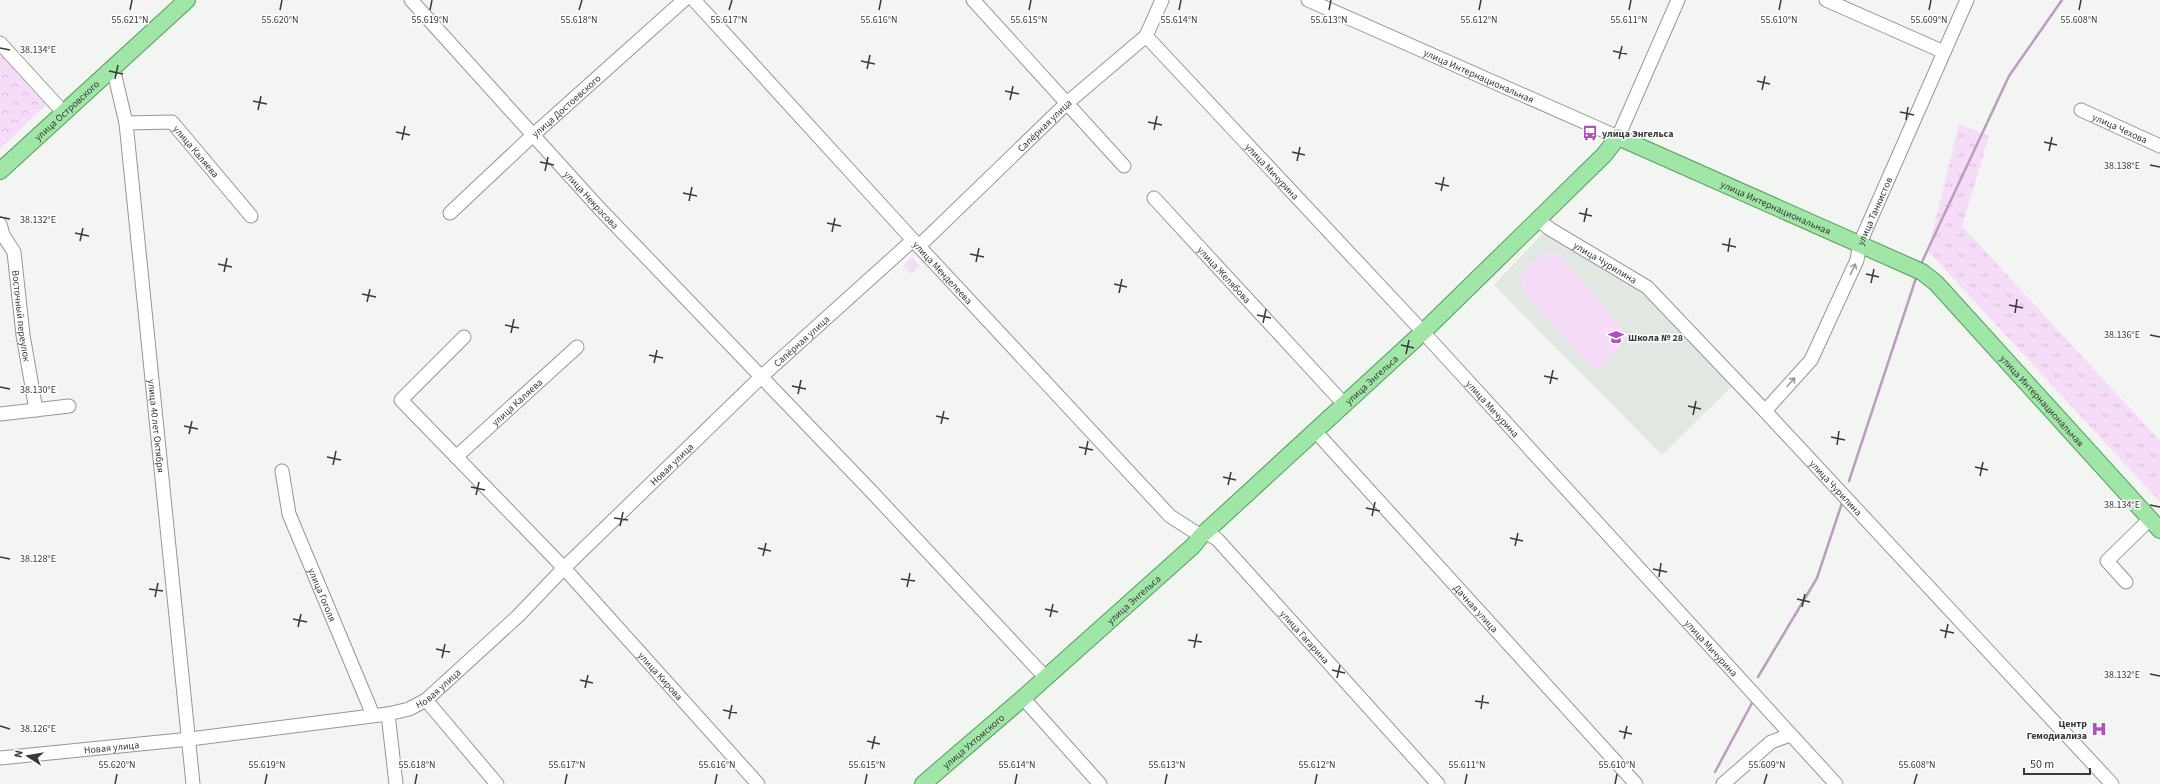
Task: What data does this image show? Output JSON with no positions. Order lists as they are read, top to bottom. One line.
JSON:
{"streets":{"main road":["улица Интернациональная","улица Островского","улица Энгельса","улица Ухтомского"],"street":["улица Достоевского","Сапёрная улица","улица Чехова","улица Каляева","улица Мичурина","улица Некрасова","улица Танкистов","улица Чурилина","улица Менделеева","улица Желябова","Восточный переулок","улица 40 лет Октября","Новая улица","улица Гоголя","Дачная улица","улица Гагарина","улица Кирова"]},"crossings":[["улица Интернациональная","улица Танкистов"],["улица Интернациональная","улица Энгельса"],["улица Достоевского","улица Некрасова"],["улица Островского","улица 40 лет Октября"],["Сапёрная улица","улица Мичурина"],["Сапёрная улица","улица Некрасова"],["Сапёрная улица","улица Менделеева"],["Сапёрная улица","Новая улица"],["улица Каляева","улица 40 лет Октября"],["улица Мичурина","улица Энгельса"],["улица Некрасова","улица Энгельса"],["улица Некрасова","Новая улица"],["улица Танкистов","улица Чурилина"],["улица Чурилина","улица Энгельса"],["улица Менделеева","улица Энгельса"],["улица Менделеева","улица Гагарина"],["улица Желябова","улица Энгельса"],["улица Энгельса","Дачная улица"],["улица Энгельса","улица Гагарина"],["улица Энгельса","улица Ухтомского"],["улица 40 лет Октября","Новая улица"],["Новая улица","улица Гоголя"],["Новая улица","улица Кирова"]],"one_way":["улица Танкистов"],"places":{"bus stop":["улица Энгельса"],"school or university":["Школа № 28"],"hospital":["Центр Гемодиализа"]},"scale_bar":"50 m","north":"left","coordinates":["55.621°N","55.620°N","55.619°N","55.618°N","55.617°N","55.616°N","55.615°N","55.614°N","55.613°N","55.612°N","55.611°N","55.610°N","55.609°N","55.608°N","38.134°E","38.138°E","38.132°E","38.136°E","38.130°E","38.128°E","38.126°E"]}
